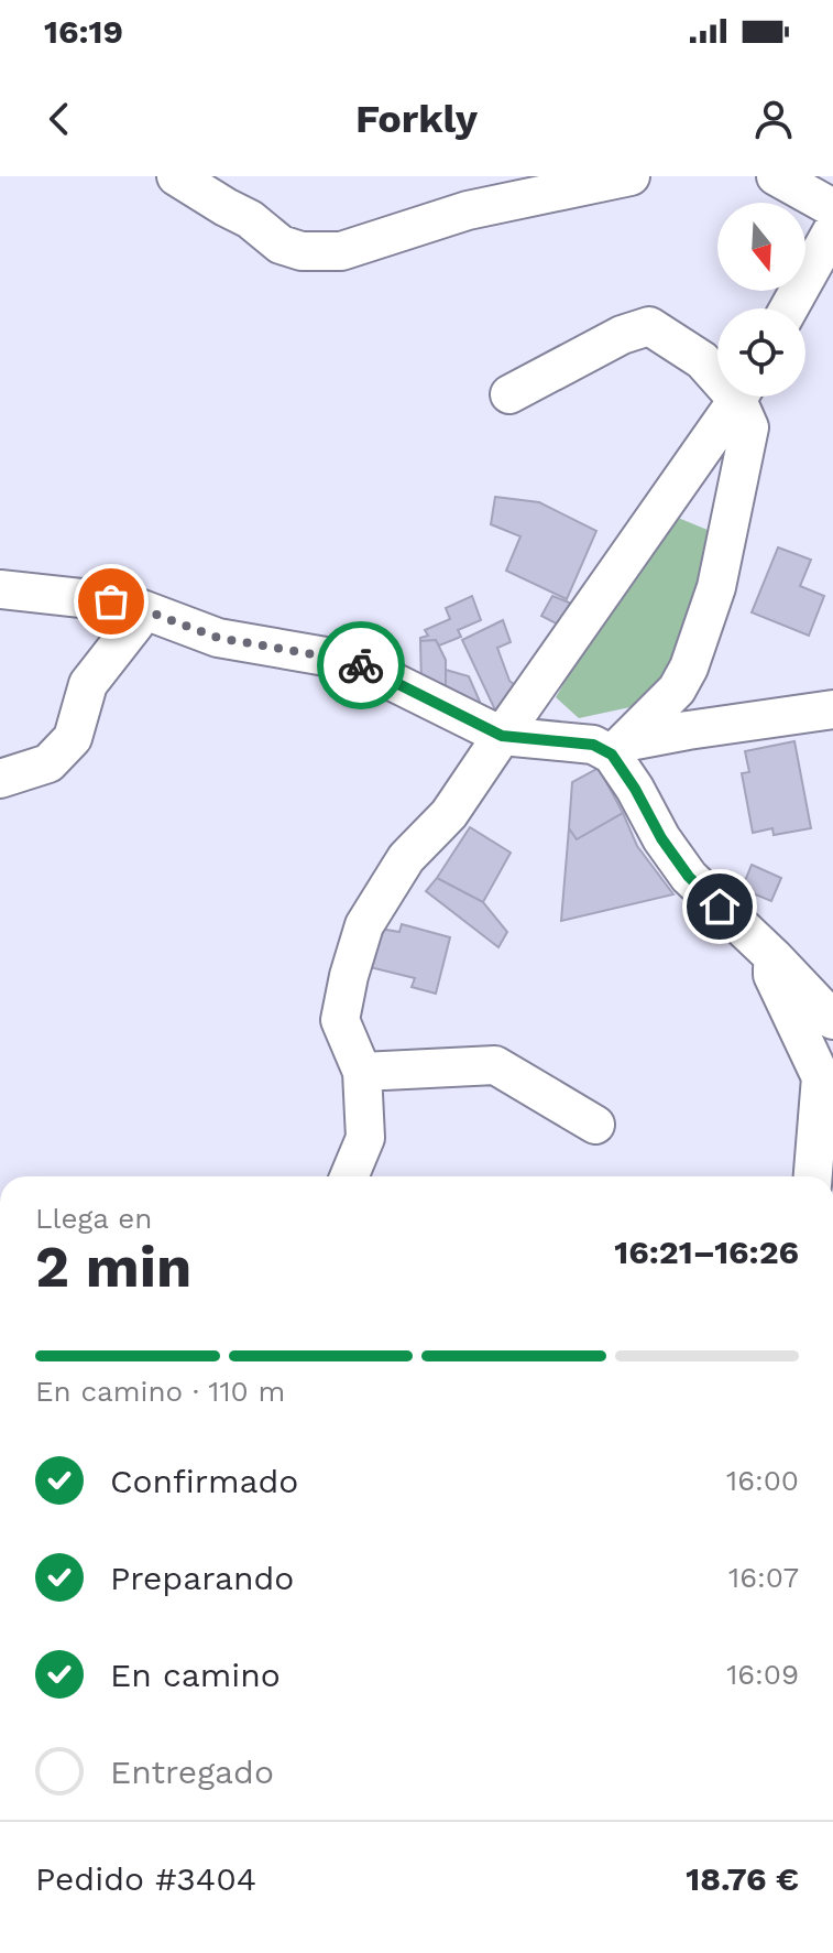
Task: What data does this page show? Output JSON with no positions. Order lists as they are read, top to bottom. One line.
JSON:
{"north":"bottom","page":{"status":"16:19","header":"Forkly","heading":["2 min","Llega en","16:21–16:26"],"panel":["Pedido #3404","18.76 €"],"bar":"En camino · 110 m","list":[["Confirmado","16:00"],["Preparando","16:07"],["En camino","16:09"],"Entregado"]}}
